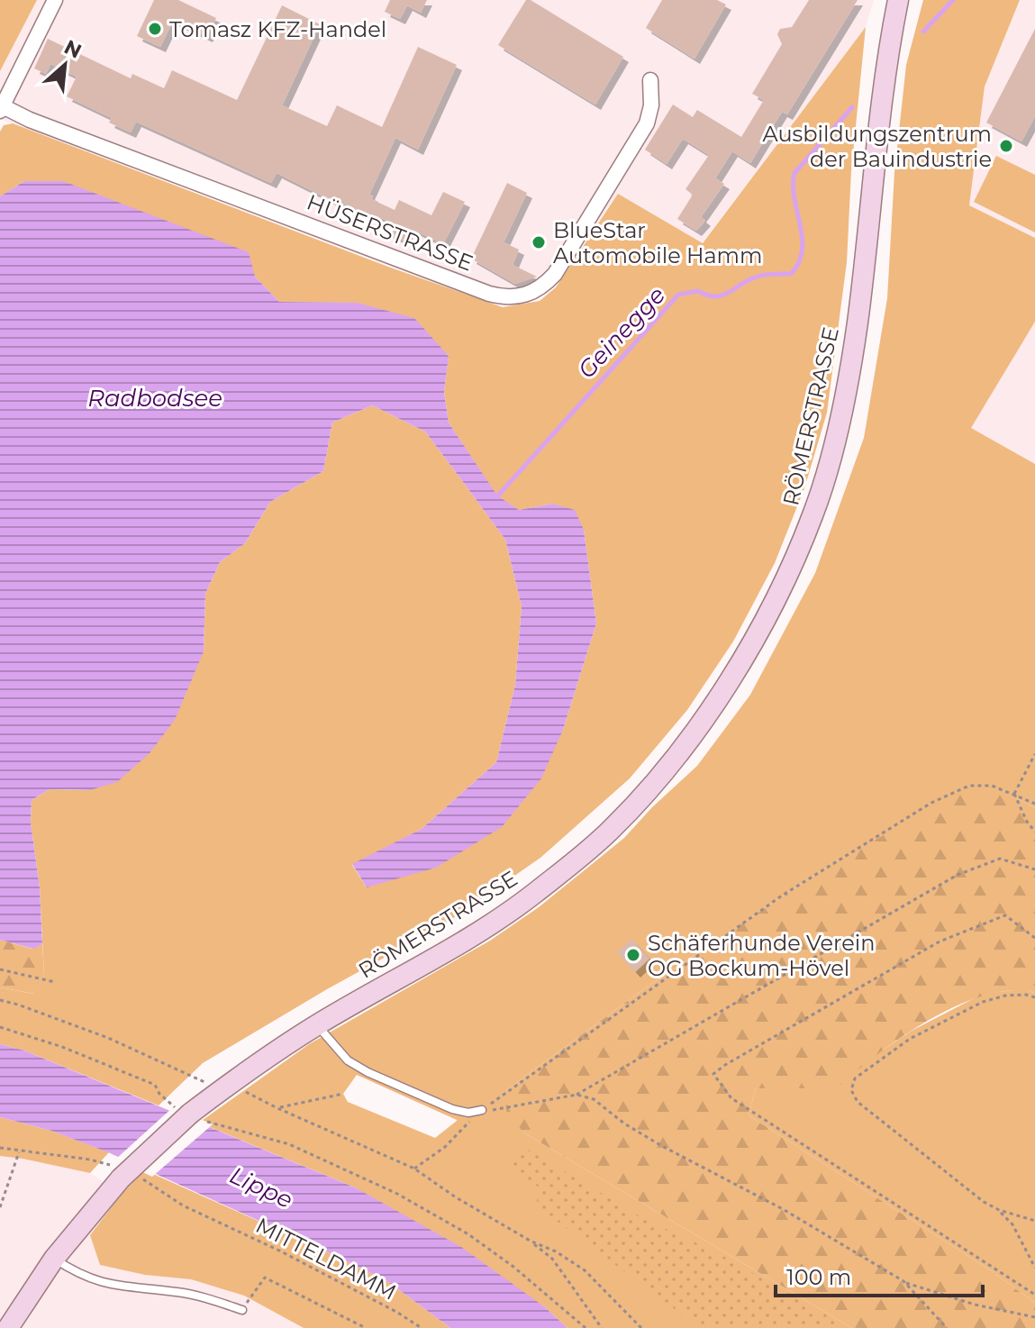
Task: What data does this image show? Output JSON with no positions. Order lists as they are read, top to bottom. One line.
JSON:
{"streets":{"main road":["RÖMERSTRASSE"],"street":["HÜSERSTRASSE"],"path":["MITTELDAMM"]},"water":["Geinegge","Radbodsee","Lippe"],"places":["Tomasz KFZ-Handel","Ausbildungszentrum der Bauindustrie","BlueStar Automobile Hamm","Schäferhunde Verein OG Bockum-Hövel"],"scale_bar":"100 m","north":"top right"}
